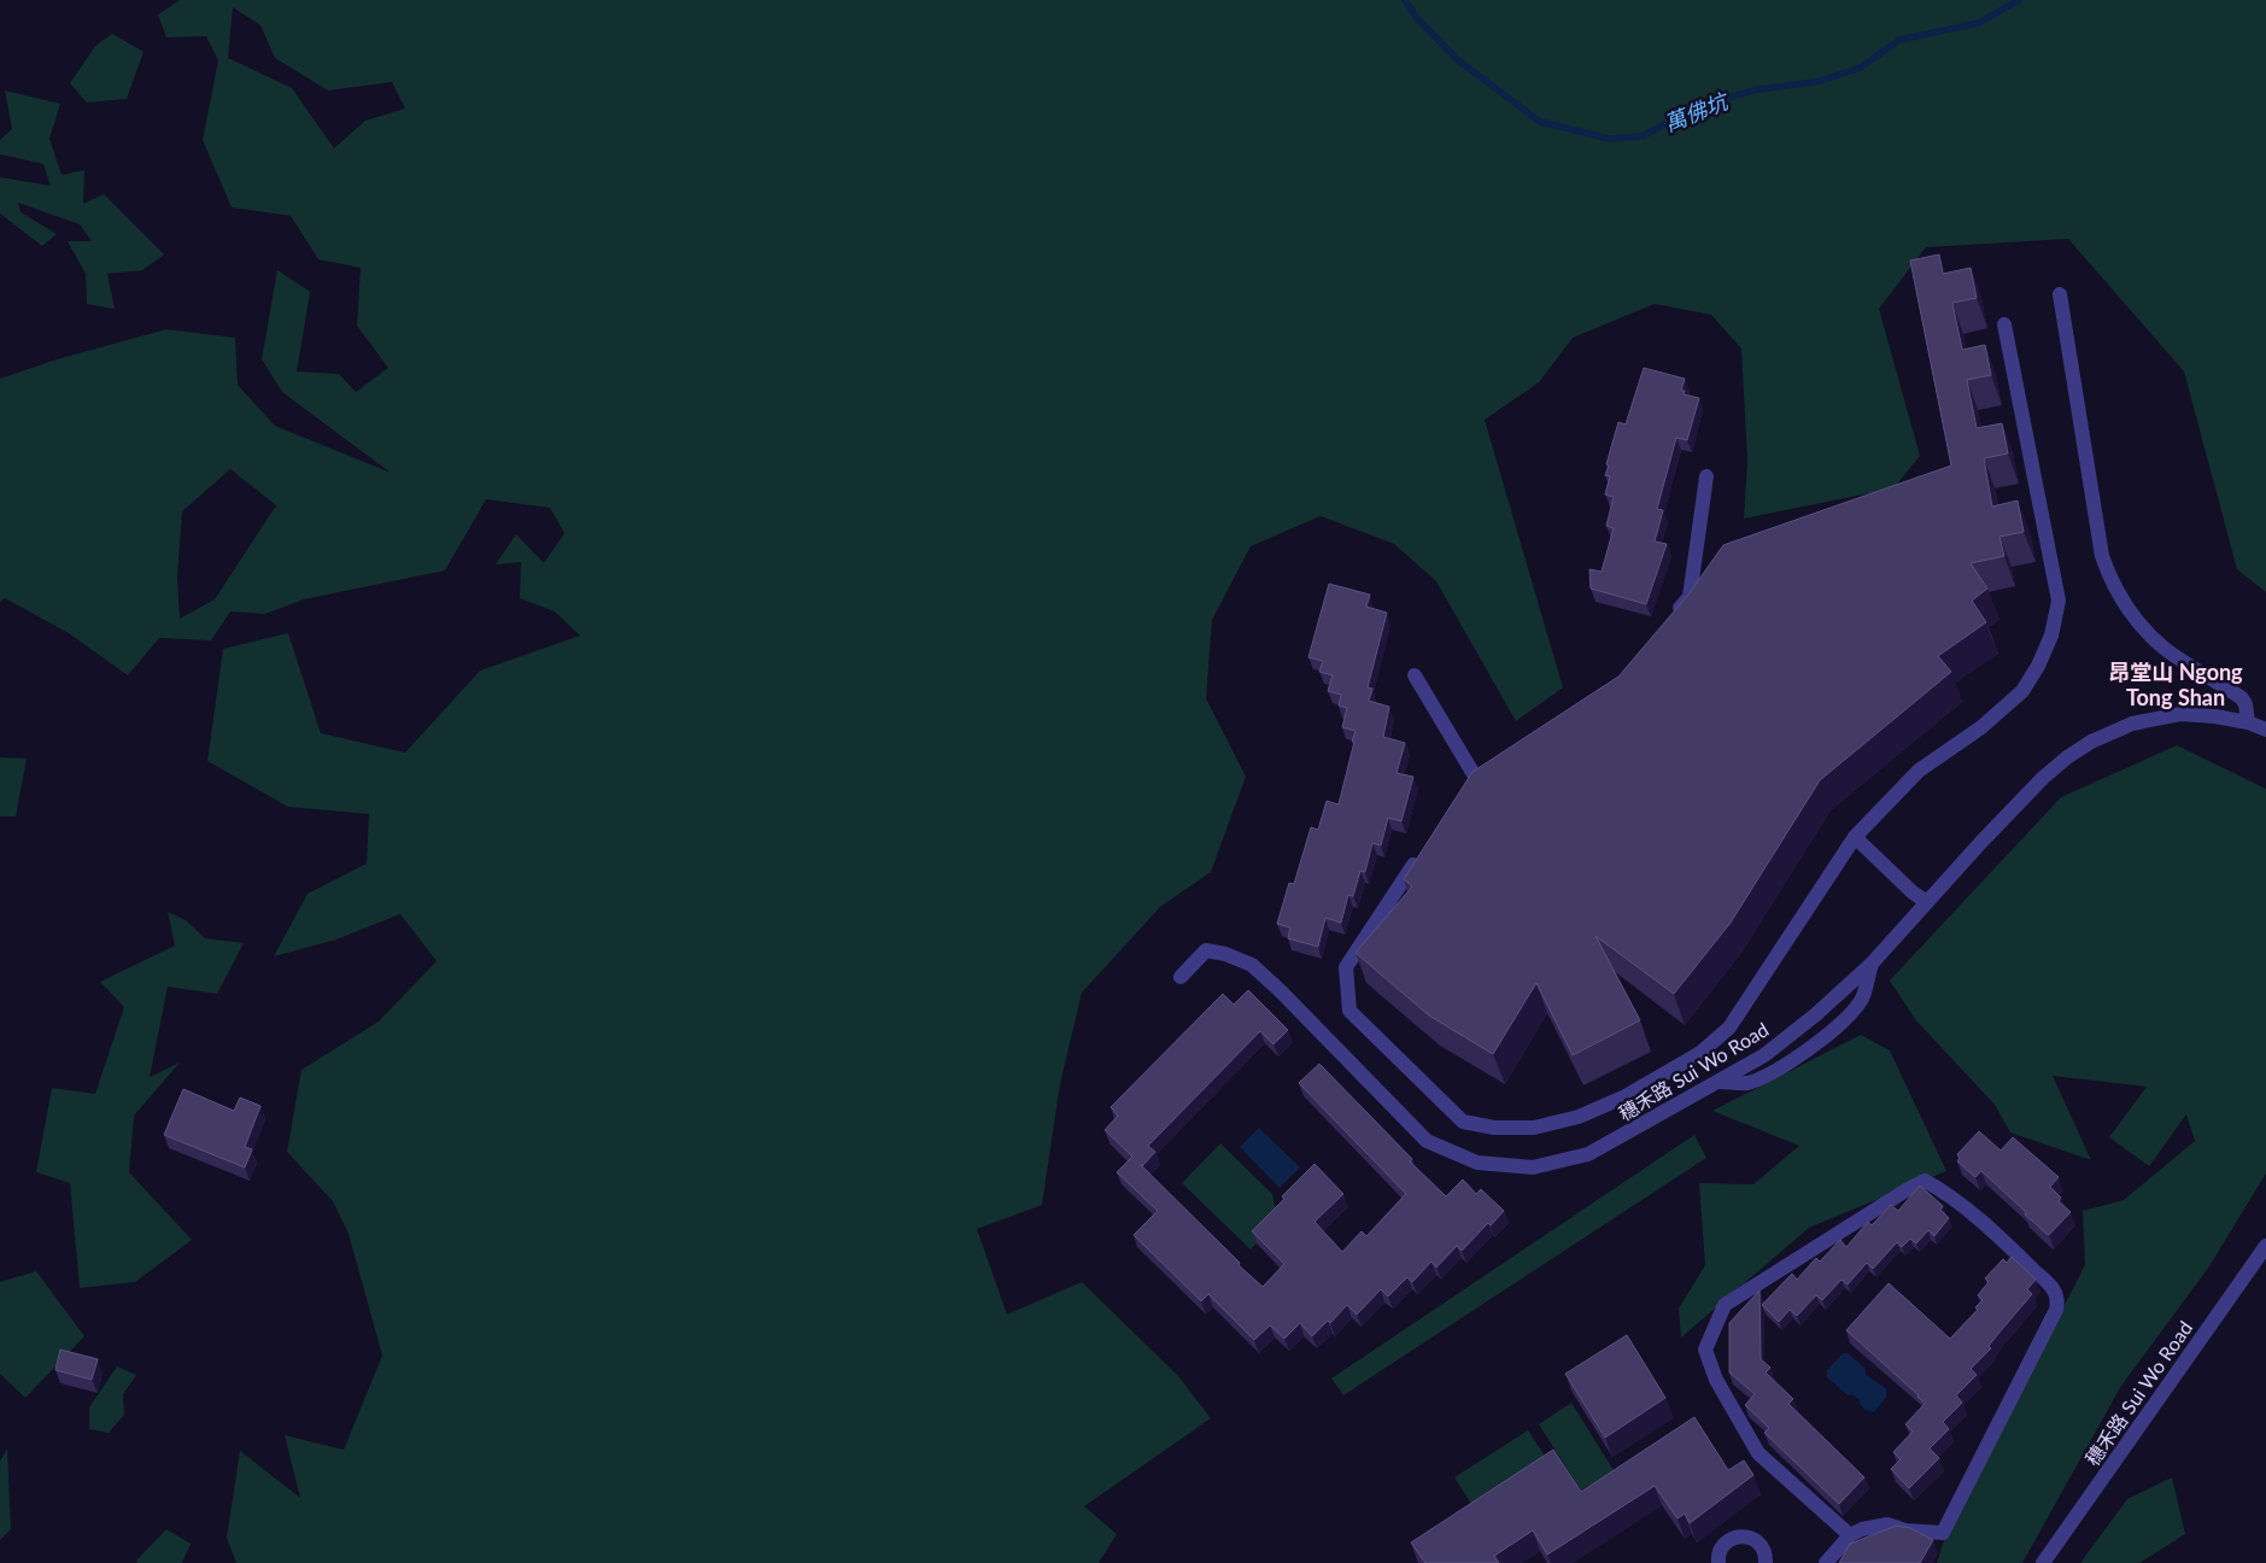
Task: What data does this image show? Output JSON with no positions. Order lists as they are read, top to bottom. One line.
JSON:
{"streets":{"street":["穗禾路 Sui Wo Road"]},"districts":["昂堂山 Ngong Tong Shan"],"water":["萬佛坑"]}
